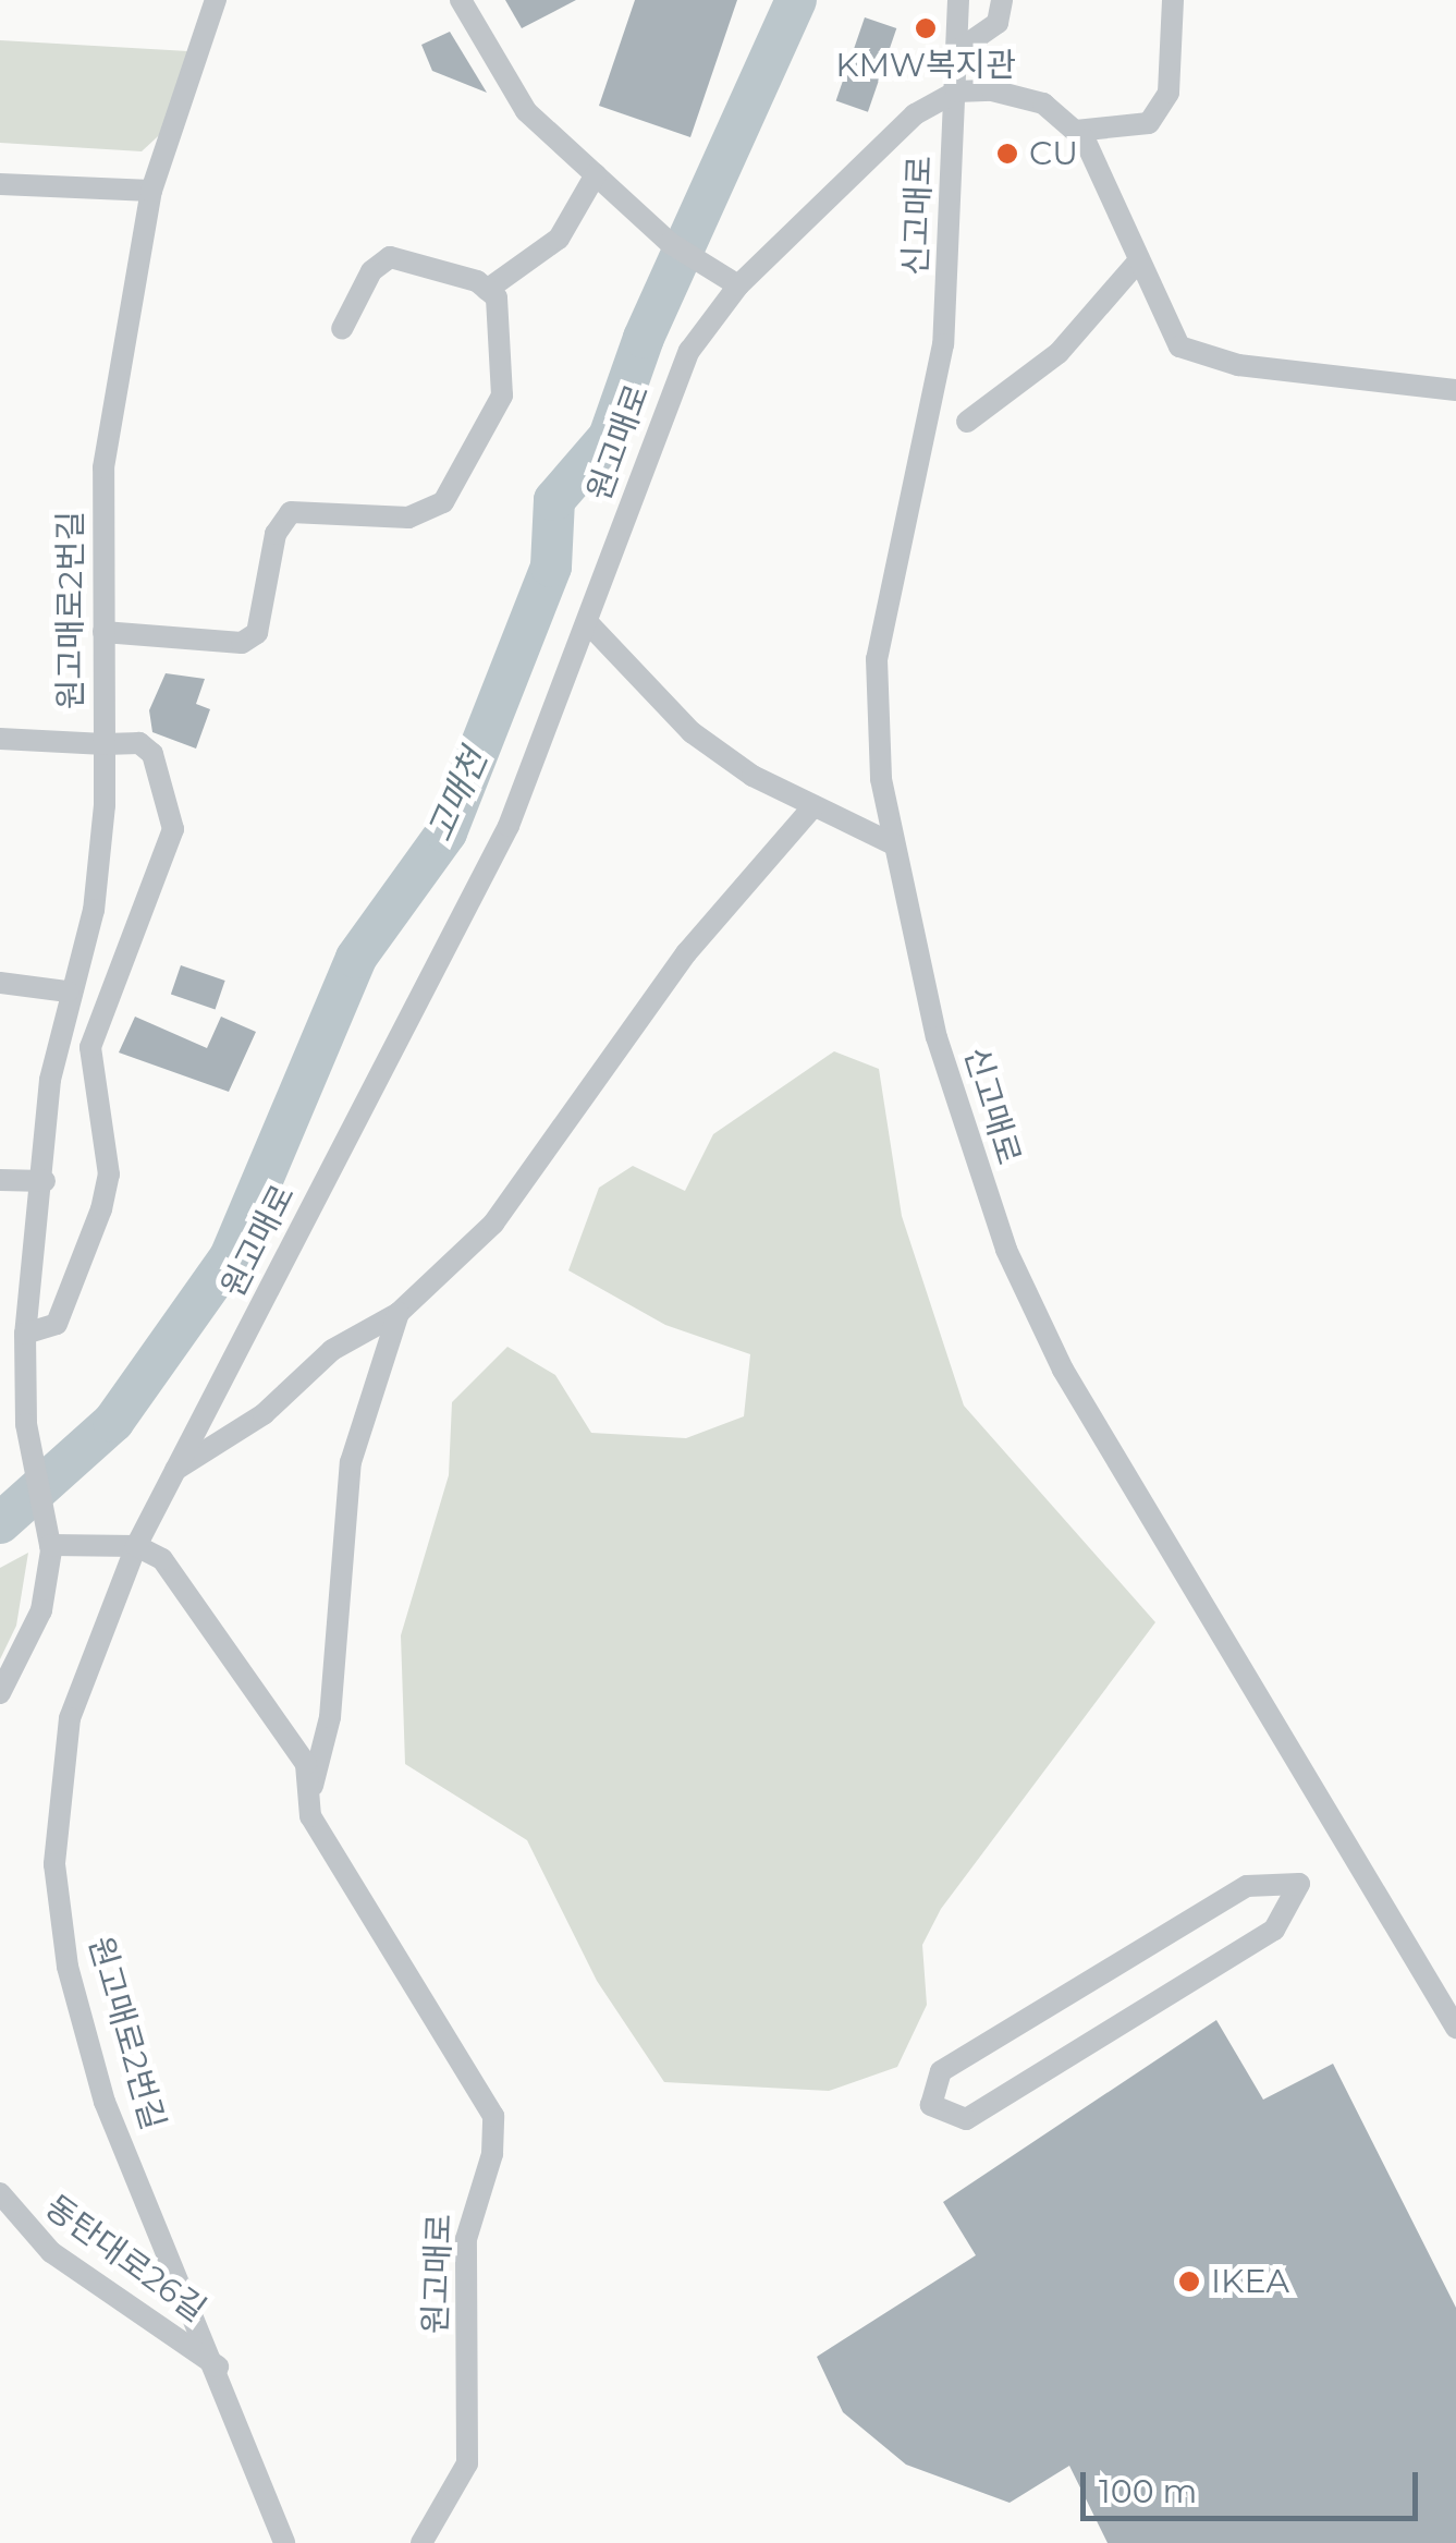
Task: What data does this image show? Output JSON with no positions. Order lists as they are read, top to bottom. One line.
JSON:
{"streets":{"street":["신고매로","원고매로","원고매로2번길","동탄대로26길"]},"crossings":[["신고매로","원고매로"],["원고매로","원고매로2번길"],["원고매로2번길","동탄대로26길"]],"water":["고매천"],"places":["KMW복지관","CU","IKEA"],"scale_bar":"100 m"}
